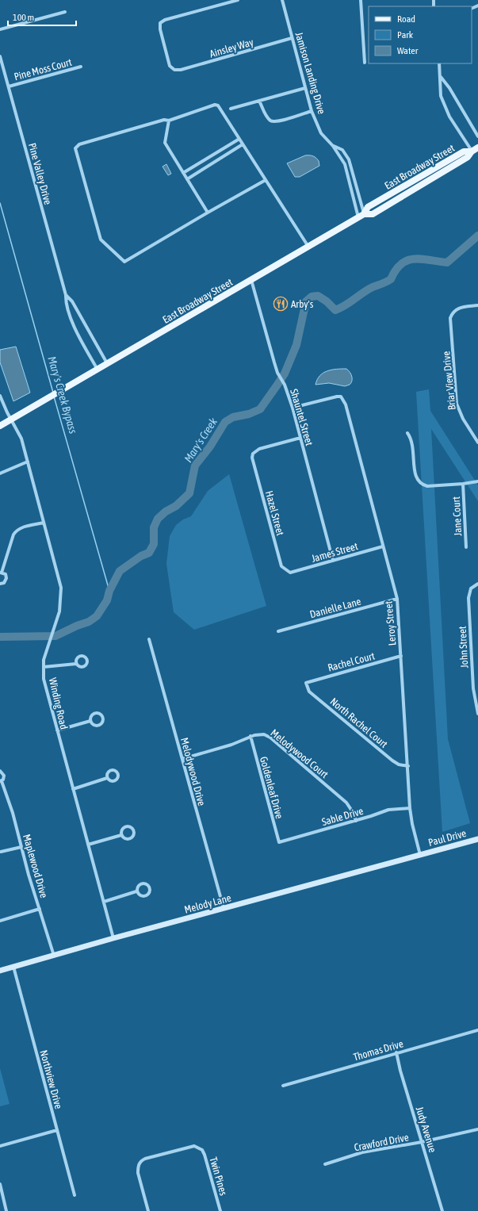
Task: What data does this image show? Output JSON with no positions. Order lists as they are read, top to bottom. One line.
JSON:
{"streets":{"main road":["East Broadway Street"],"street":["Ainsley Way","Pine Moss Court","Jamison Landing Drive","Pine Valley Drive","Briar View Drive","Shauntel Street","Hazel Street","Jane Court","James Street","Danielle Lane","Leroy Street","John Street","Rachel Court","Winding Road","North Rachel Court","Melodywood Court","Melodywood Drive","Goldenleaf Drive","Sable Drive","Paul Drive","Maplewood Drive","Melody Lane","Thomas Drive","Northview Drive","Judy Avenue","Crawford Drive","Twin Pines"]},"crossings":[["Ainsley Way","Jamison Landing Drive"],["Pine Moss Court","Pine Valley Drive"],["Jamison Landing Drive","East Broadway Street"],["East Broadway Street","Pine Valley Drive"],["East Broadway Street","Shauntel Street"],["East Broadway Street","Winding Road"],["Shauntel Street","Hazel Street"],["Shauntel Street","James Street"],["Shauntel Street","Leroy Street"],["Hazel Street","James Street"],["James Street","Leroy Street"],["Danielle Lane","Leroy Street"],["Leroy Street","Rachel Court"],["Leroy Street","North Rachel Court"],["Leroy Street","Sable Drive"],["Leroy Street","Paul Drive"],["Leroy Street","Melody Lane"],["Rachel Court","North Rachel Court"],["Winding Road","Melody Lane"],["Melodywood Court","Melodywood Drive"],["Melodywood Court","Goldenleaf Drive"],["Melodywood Court","Sable Drive"],["Melodywood Drive","Melody Lane"],["Goldenleaf Drive","Sable Drive"],["Paul Drive","Melody Lane"],["Maplewood Drive","Melody Lane"],["Melody Lane","Northview Drive"],["Thomas Drive","Judy Avenue"],["Judy Avenue","Crawford Drive"]],"water":["Mary's Creek Bypass","Mary's Creek"],"places":{"restaurant":["Arby's"]},"legend":["Road","Park","Water"],"scale_bar":"100 m"}
